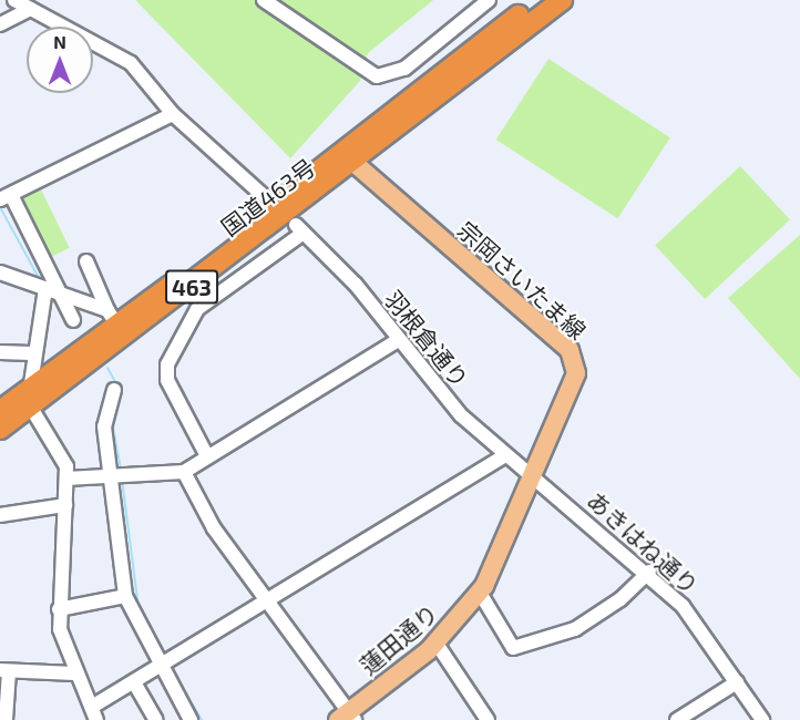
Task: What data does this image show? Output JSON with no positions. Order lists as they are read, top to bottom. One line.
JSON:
{"streets":{"highway":["国道463号","463"],"main road":["宗岡さいたま線","蓮田通り"],"street":["羽根倉通り","あきはね通り"]},"crossings":[["国道463号","宗岡さいたま線"],["宗岡さいたま線","羽根倉通り"],["宗岡さいたま線","あきはね通り"],["宗岡さいたま線","蓮田通り"],["羽根倉通り","あきはね通り"],["羽根倉通り","蓮田通り"],["あきはね通り","蓮田通り"]],"north":"top"}
